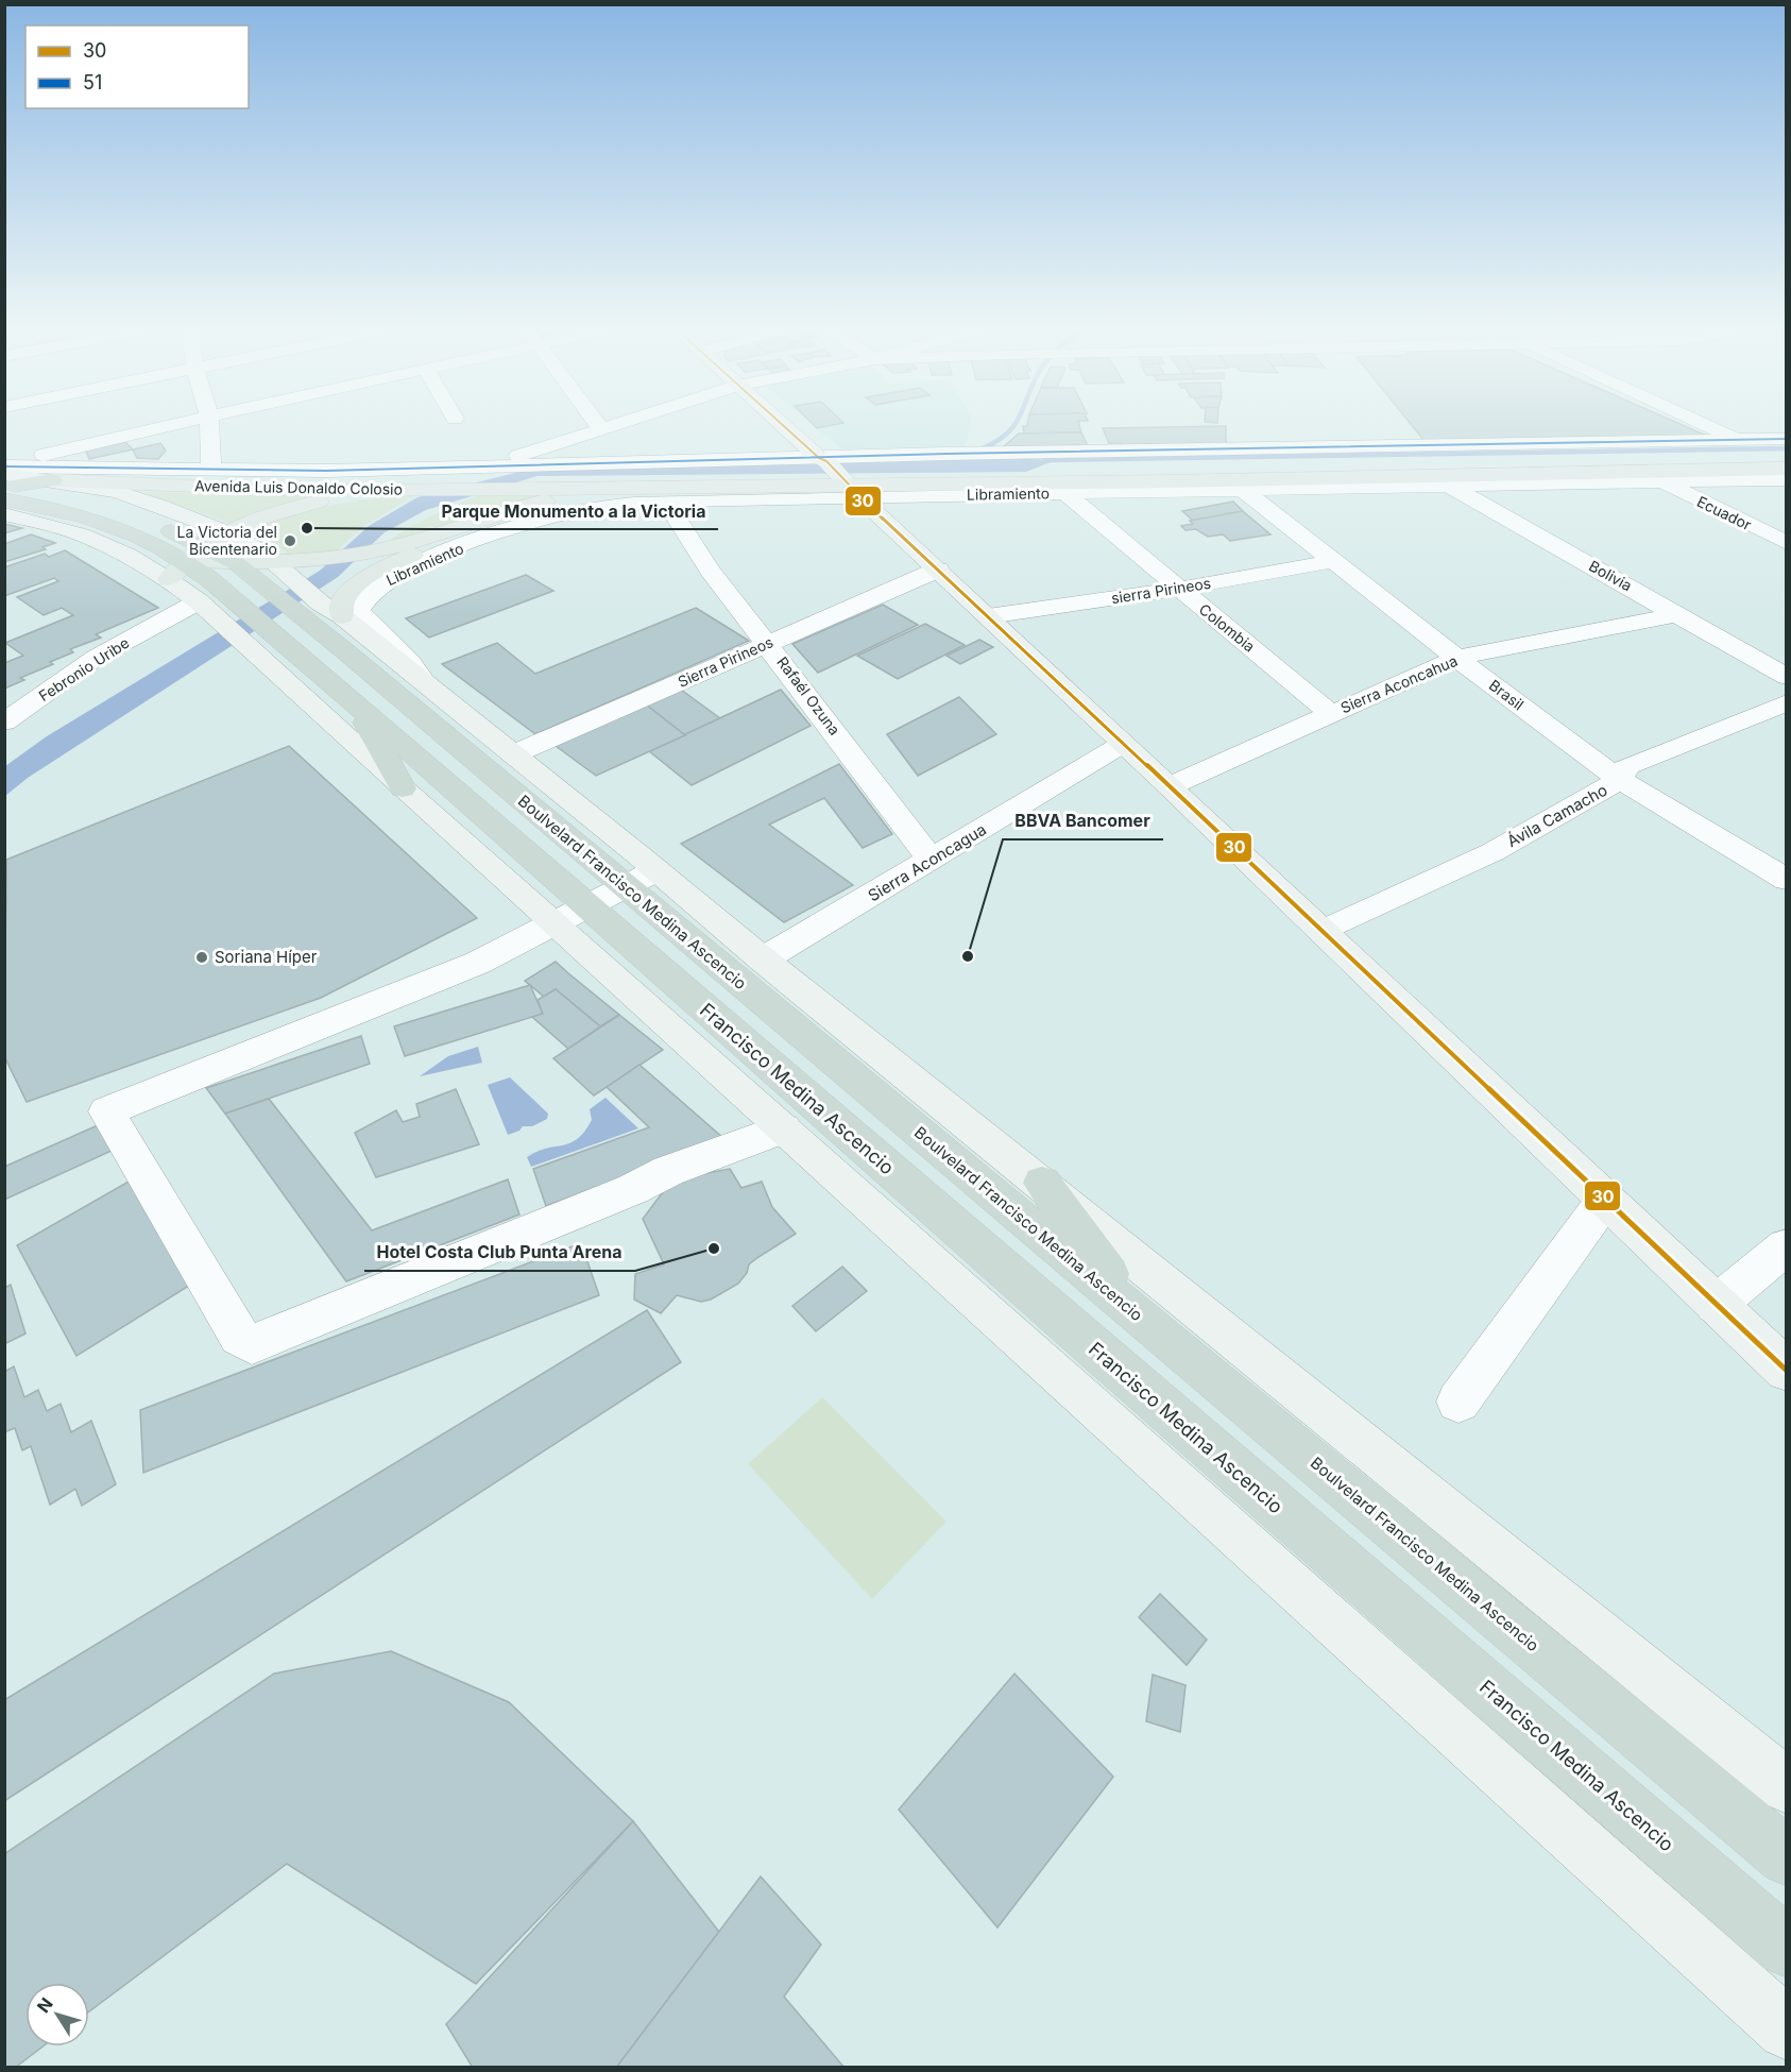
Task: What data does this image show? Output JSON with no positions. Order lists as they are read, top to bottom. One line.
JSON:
{"streets":{"highway":["Boulvelard Francisco Medina Ascencio","Francisco Medina Ascencio"],"main road":["Avenida Luis Donaldo Colosio","Libramiento"],"street":["Ecuador","Bolivia","sierra Pirineos","Colombia","Sierra Pirineos","Febronio Uribe","Sierra Aconcahua","Brasil","Rafaél Ozuna","Ávila Camacho","Sierra Aconcagua"]},"crossings":[["Avenida Luis Donaldo Colosio","Libramiento"],["Avenida Luis Donaldo Colosio","Bolivia"],["Libramiento","Ecuador"],["Libramiento","Bolivia"],["Libramiento","Colombia"],["Libramiento","Brasil"],["Libramiento","Rafaél Ozuna"],["Libramiento","Boulvelard Francisco Medina Ascencio"],["Bolivia","Sierra Aconcahua"],["sierra Pirineos","Colombia"],["sierra Pirineos","Brasil"],["Colombia","Sierra Aconcahua"],["Sierra Pirineos","Rafaél Ozuna"],["Sierra Aconcahua","Brasil"],["Brasil","Ávila Camacho"],["Rafaél Ozuna","Sierra Aconcagua"],["Boulvelard Francisco Medina Ascencio","Francisco Medina Ascencio"]],"places":["Parque Monumento a la Victoria","La Victoria del Bicentenario","BBVA Bancomer","Soriana Híper","Hotel Costa Club Punta Arena"],"lines":["transit line 30","transit line 51"],"legend":["30","51"],"north":"top left"}
